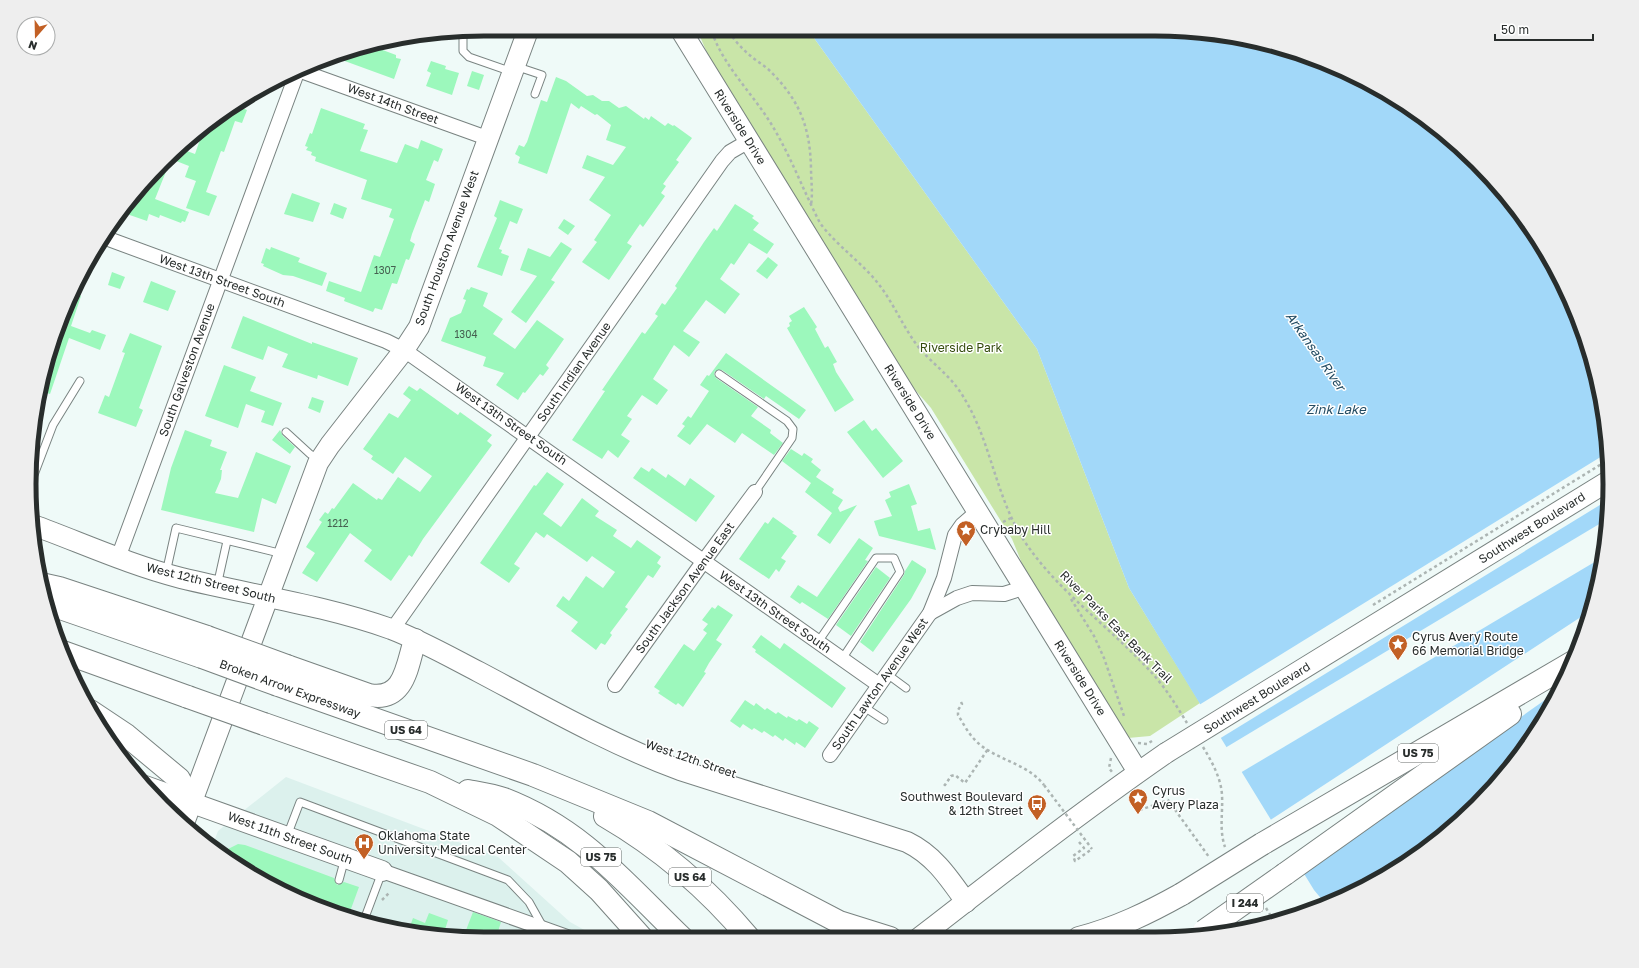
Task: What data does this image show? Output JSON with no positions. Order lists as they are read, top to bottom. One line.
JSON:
{"streets":{"highway":["Broken Arrow Expressway","US 64","US 75","I 244"],"main road":["Riverside Drive","South Houston Avenue West","Southwest Boulevard","West 12th Street South","West 12th Street","West 11th Street South"],"street":["West 14th Street","West 13th Street South","South Galveston Avenue","South Indian Avenue","South Jackson Avenue East","South Lawton Avenue West"],"path":["River Parks East Bank Trail"]},"crossings":[["West 14th Street","South Houston Avenue West"],["Riverside Drive","South Indian Avenue"],["Riverside Drive","Southwest Boulevard"],["Riverside Drive","South Lawton Avenue West"],["South Houston Avenue West","West 13th Street South"],["South Houston Avenue West","West 12th Street South"],["South Houston Avenue West","West 11th Street South"],["West 13th Street South","South Galveston Avenue"],["West 13th Street South","South Indian Avenue"],["West 13th Street South","South Jackson Avenue East"],["West 13th Street South","South Lawton Avenue West"],["South Galveston Avenue","West 12th Street South"],["South Indian Avenue","West 12th Street South"],["South Indian Avenue","West 12th Street"],["Southwest Boulevard","West 12th Street"],["West 12th Street South","West 12th Street"],["Broken Arrow Expressway","US 64"]],"water":["Arkansas River","Zink Lake"],"parks":["Riverside Park"],"places":{"place":["Crybaby Hill","Cyrus Avery Route 66 Memorial Bridge","Cyrus Avery Plaza"],"bus stop":["Southwest Boulevard & 12th Street"],"hospital":["Oklahoma State University Medical Center"]},"house_numbers":["1307","1304","1212"],"scale_bar":"50 m","north":"bottom"}
